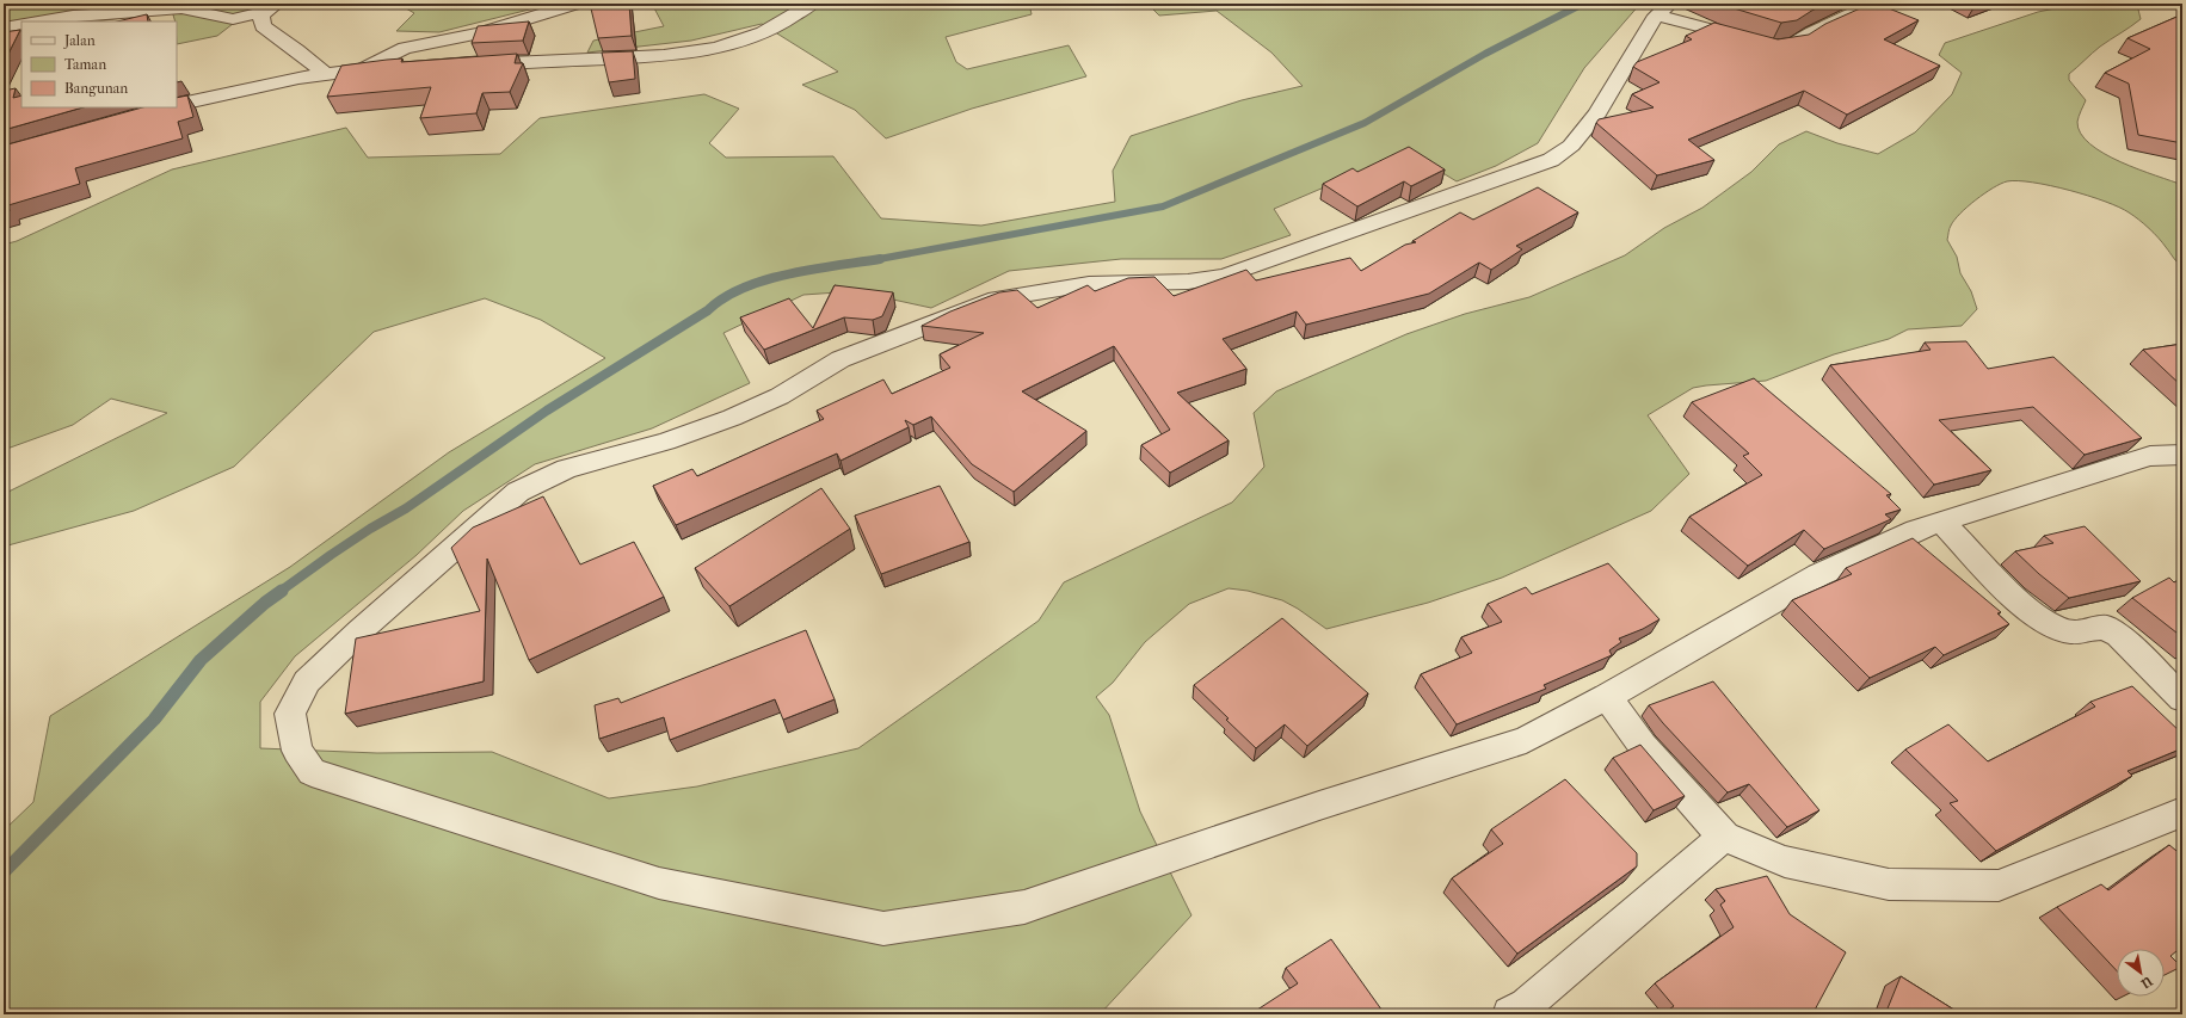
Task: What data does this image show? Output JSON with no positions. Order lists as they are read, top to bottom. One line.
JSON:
{"legend":["Jalan","Taman","Bangunan"],"north":"bottom right"}
